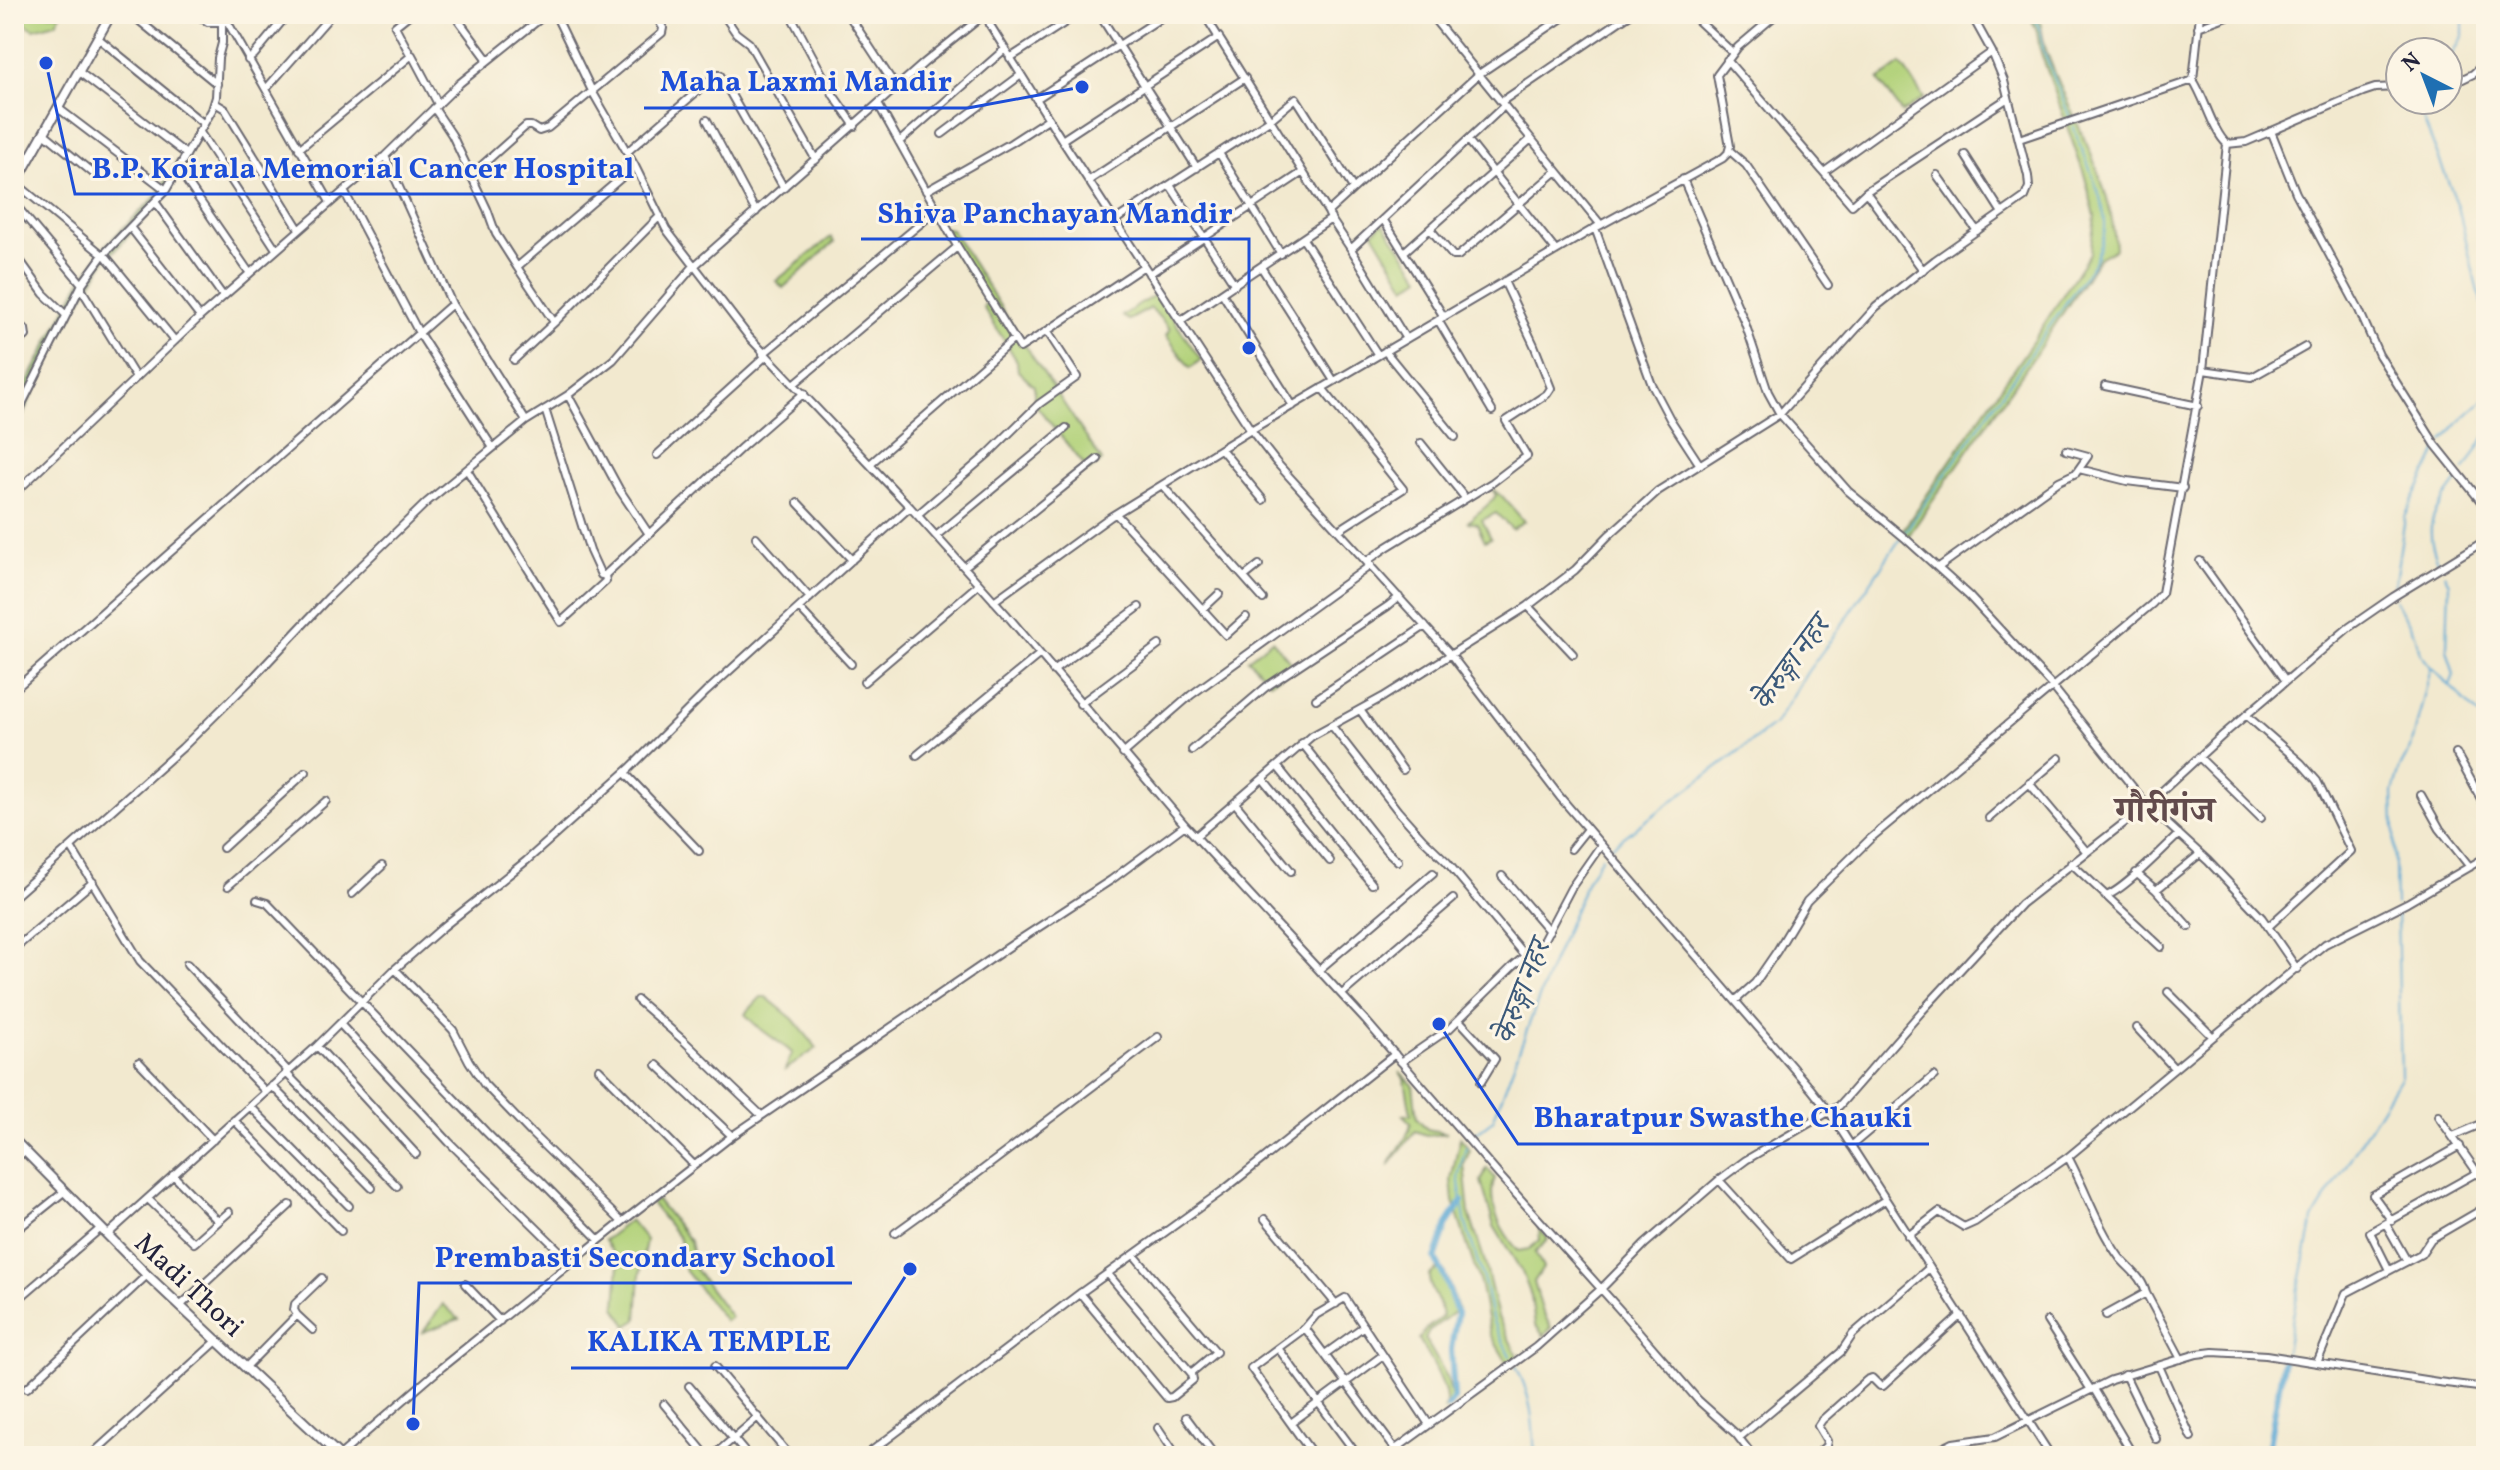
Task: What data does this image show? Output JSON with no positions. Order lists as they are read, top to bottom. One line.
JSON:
{"streets":{"main road":["Madi Thori"]},"districts":["गौरीगंज"],"water":["केेरुङ्गा नहर","केरुङ्गा नहर"],"places":["B.P. Koirala Memorial Cancer Hospital","Maha Laxmi Mandir","Shiva Panchayan Mandir","Bharatpur Swasthe Chauki","KALIKA TEMPLE","Prembasti Secondary School"],"north":"top left"}
